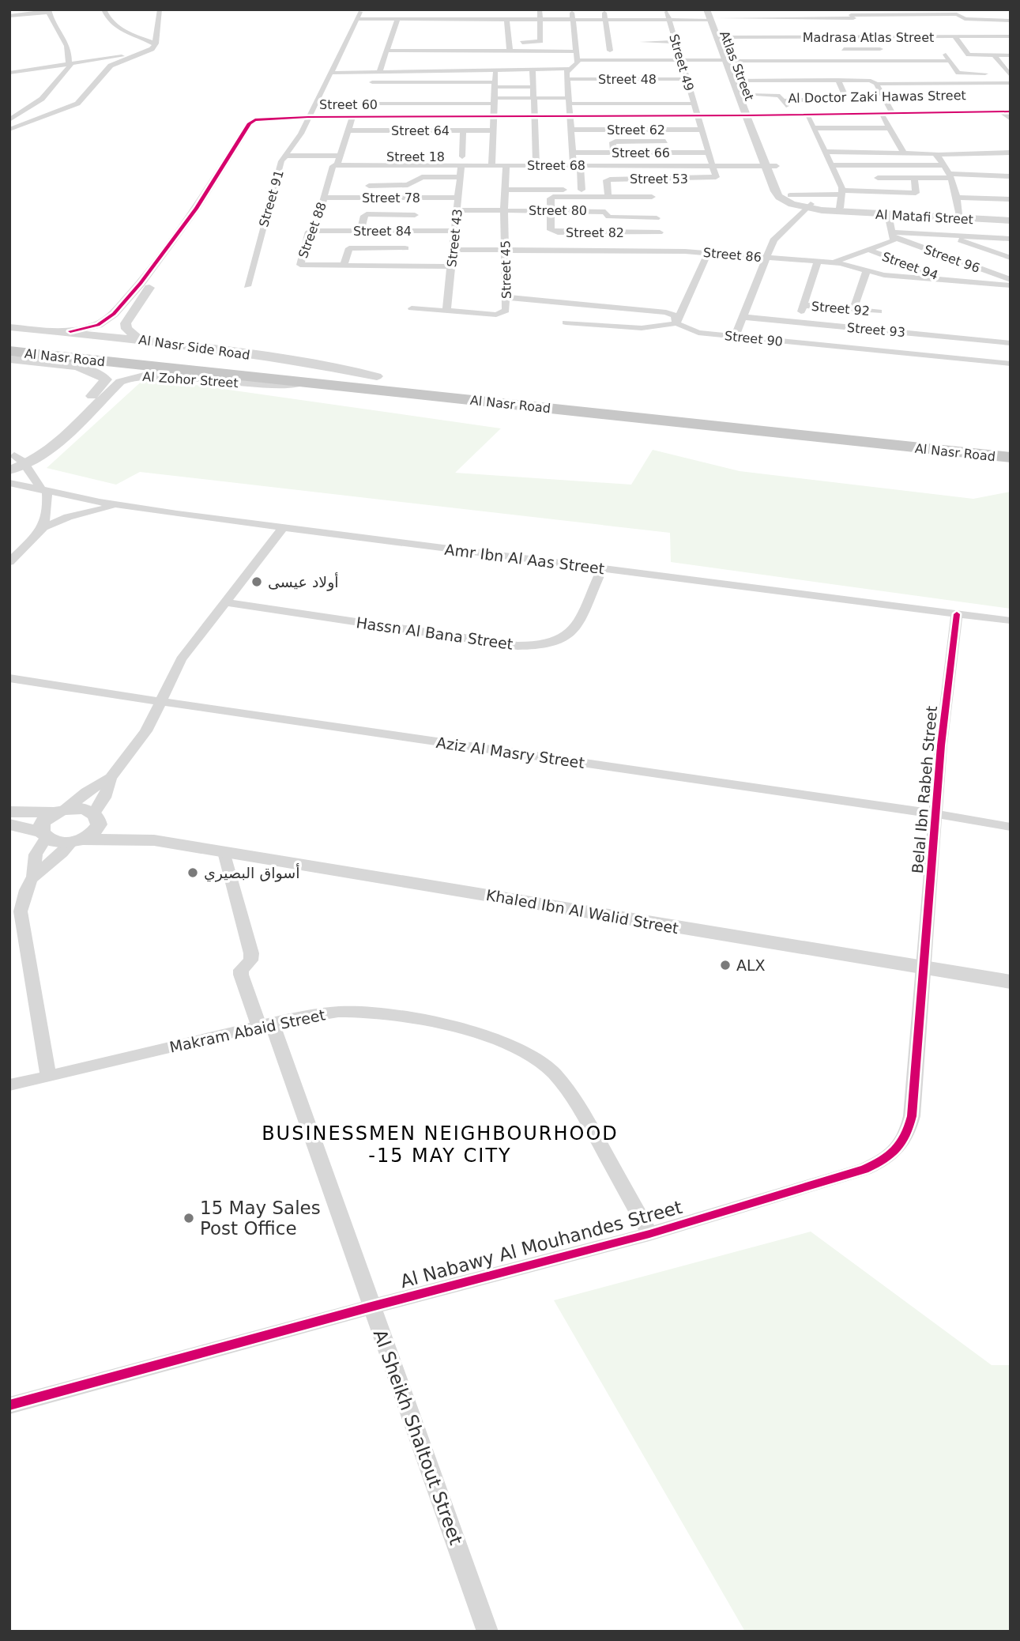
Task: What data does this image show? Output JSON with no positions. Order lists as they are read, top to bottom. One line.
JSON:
{"streets":{"highway":["Al Nasr Road"],"street":["Madrasa Atlas Street","Street 49","Atlas Street","Street 48","Al Doctor Zaki Hawas Street","Street 60","Street 62","Street 64","Street 66","Street 18","Street 68","Street 53","Street 78","Street 91","Street 80","Al Matafi Street","Street 88","Street 84","Street 82","Street 43","Street 86","Street 96","Street 94","Street 45","Street 92","Street 93","Street 90","Al Nasr Side Road","Al Zohor Street","Amr Ibn Al Aas Street","Hassn Al Bana Street","Aziz Al Masry Street","Belal Ibn Rabeh Street","Khaled Ibn Al Walid Street","Makram Abaid Street","Al Nabawy Al Mouhandes Street","Al Sheikh Shaltout Street"]},"crossings":[["Madrasa Atlas Street","Atlas Street"],["Street 49","Street 48"],["Street 49","Street 60"],["Street 49","Street 62"],["Street 49","Street 66"],["Street 49","Street 68"],["Street 49","Street 53"],["Atlas Street","Al Doctor Zaki Hawas Street"],["Atlas Street","Street 60"],["Atlas Street","Street 68"],["Atlas Street","Al Matafi Street"],["Al Doctor Zaki Hawas Street","Street 60"],["Street 60","Street 91"],["Street 60","Street 88"],["Street 60","Al Nasr Side Road"],["Street 64","Street 88"],["Street 64","Street 43"],["Street 18","Street 68"],["Street 18","Street 88"],["Street 18","Street 43"],["Street 68","Street 53"],["Street 68","Street 88"],["Street 68","Street 43"],["Street 68","Street 45"],["Street 78","Street 88"],["Street 78","Street 43"],["Street 80","Street 82"],["Street 80","Street 43"],["Street 80","Street 45"],["Street 88","Street 84"],["Street 88","Street 43"],["Street 84","Street 43"],["Street 43","Street 86"],["Street 43","Street 45"],["Street 86","Street 94"],["Street 86","Street 45"],["Street 45","Street 90"],["Al Nasr Side Road","Al Nasr Road"],["Al Nasr Road","Al Zohor Street"],["Amr Ibn Al Aas Street","Hassn Al Bana Street"],["Amr Ibn Al Aas Street","Belal Ibn Rabeh Street"],["Aziz Al Masry Street","Belal Ibn Rabeh Street"],["Belal Ibn Rabeh Street","Khaled Ibn Al Walid Street"],["Belal Ibn Rabeh Street","Al Nabawy Al Mouhandes Street"],["Khaled Ibn Al Walid Street","Al Nabawy Al Mouhandes Street"],["Khaled Ibn Al Walid Street","Al Sheikh Shaltout Street"],["Makram Abaid Street","Al Nabawy Al Mouhandes Street"],["Makram Abaid Street","Al Sheikh Shaltout Street"],["Al Nabawy Al Mouhandes Street","Al Sheikh Shaltout Street"]],"districts":["BUSINESSMEN NEIGHBOURHOOD -15 MAY CITY"],"places":["أولاد عيسى","أسواق البصيري","ALX","15 May Sales Post Office"]}
